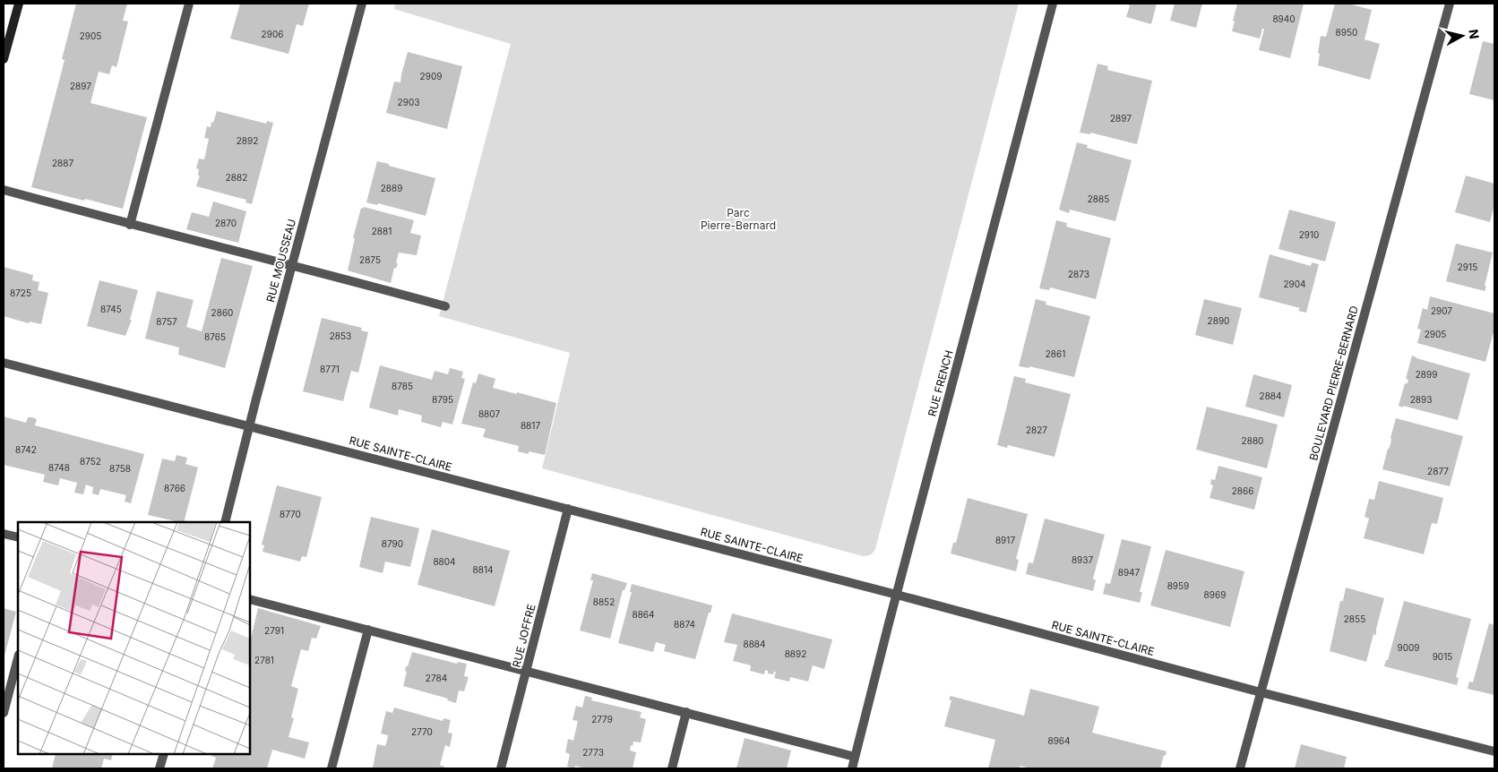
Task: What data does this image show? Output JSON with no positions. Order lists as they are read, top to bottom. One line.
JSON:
{"streets":{"street":["RUE MOUSSEAU","RUE FRENCH","BOULEVARD PIERRE-BERNARD","RUE SAINTE-CLAIRE","RUE JOFFRE"]},"crossings":[["RUE MOUSSEAU","RUE SAINTE-CLAIRE"],["RUE FRENCH","RUE SAINTE-CLAIRE"],["BOULEVARD PIERRE-BERNARD","RUE SAINTE-CLAIRE"],["RUE SAINTE-CLAIRE","RUE JOFFRE"]],"parks":["Parc Pierre-Bernard"],"house_numbers":["8940","8950","2906","2905","2909","2897","2903","2897","2892","2887","2882","2889","2885","2870","2881","2910","2875","2915","2873","2904","8725","8745","2907","2860","2890","8757","2905","2853","8765","2861","8771","2899","8785","2884","8795","2893","8807","8817","2827","2880","8742","8752","8748","8758","2877","8766","2866","8770","8917","8790","8937","8804","8814","8947","8959","8969","8852","8864","2855","8874","2791","8884","9009","8892","9015","2781","2784","2779","2770","8964","2773"],"north":"right"}
